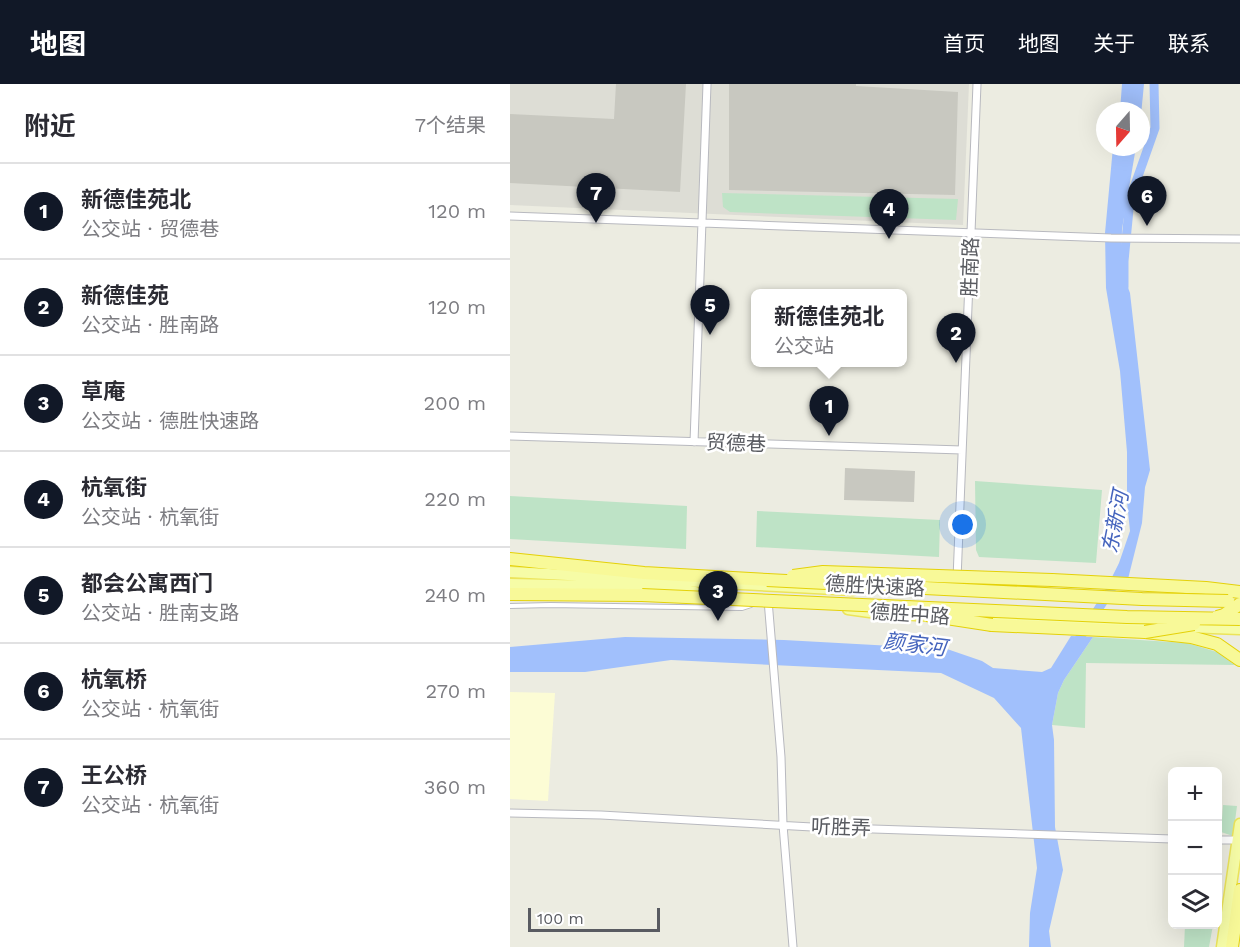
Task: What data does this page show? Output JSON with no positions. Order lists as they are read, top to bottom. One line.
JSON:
{"streets":{"highway":["德胜快速路"],"main road":["德胜中路"],"street":["胜南路","贸德巷","听胜弄"]},"crossings":[["胜南路","贸德巷"],["胜南路","德胜中路"],["德胜快速路","德胜中路"]],"water":["东新河","颜家河"],"scale_bar":"100 m","north":"bottom","page":{"header":"地图","nav":["首页","地图","关于","联系"],"heading":["附近","7个结果"],"list":[{"mark":"1","name":"新德佳苑北","note":"公交站 · 贸德巷","value":"120 m"},{"mark":"2","name":"新德佳苑","note":"公交站 · 胜南路","value":"120 m"},{"mark":"3","name":"草庵","note":"公交站 · 德胜快速路","value":"200 m"},{"mark":"4","name":"杭氧街","note":"公交站 · 杭氧街","value":"220 m"},{"mark":"5","name":"都会公寓西门","note":"公交站 · 胜南支路","value":"240 m"},{"mark":"6","name":"杭氧桥","note":"公交站 · 杭氧街","value":"270 m"},{"mark":"7","name":"王公桥","note":"公交站 · 杭氧街","value":"360 m"}],"pins":["7","6","4","5","2","1","3"],"popup":["新德佳苑北","公交站"],"map_buttons":["+","−"],"scale":"100 m"}}
